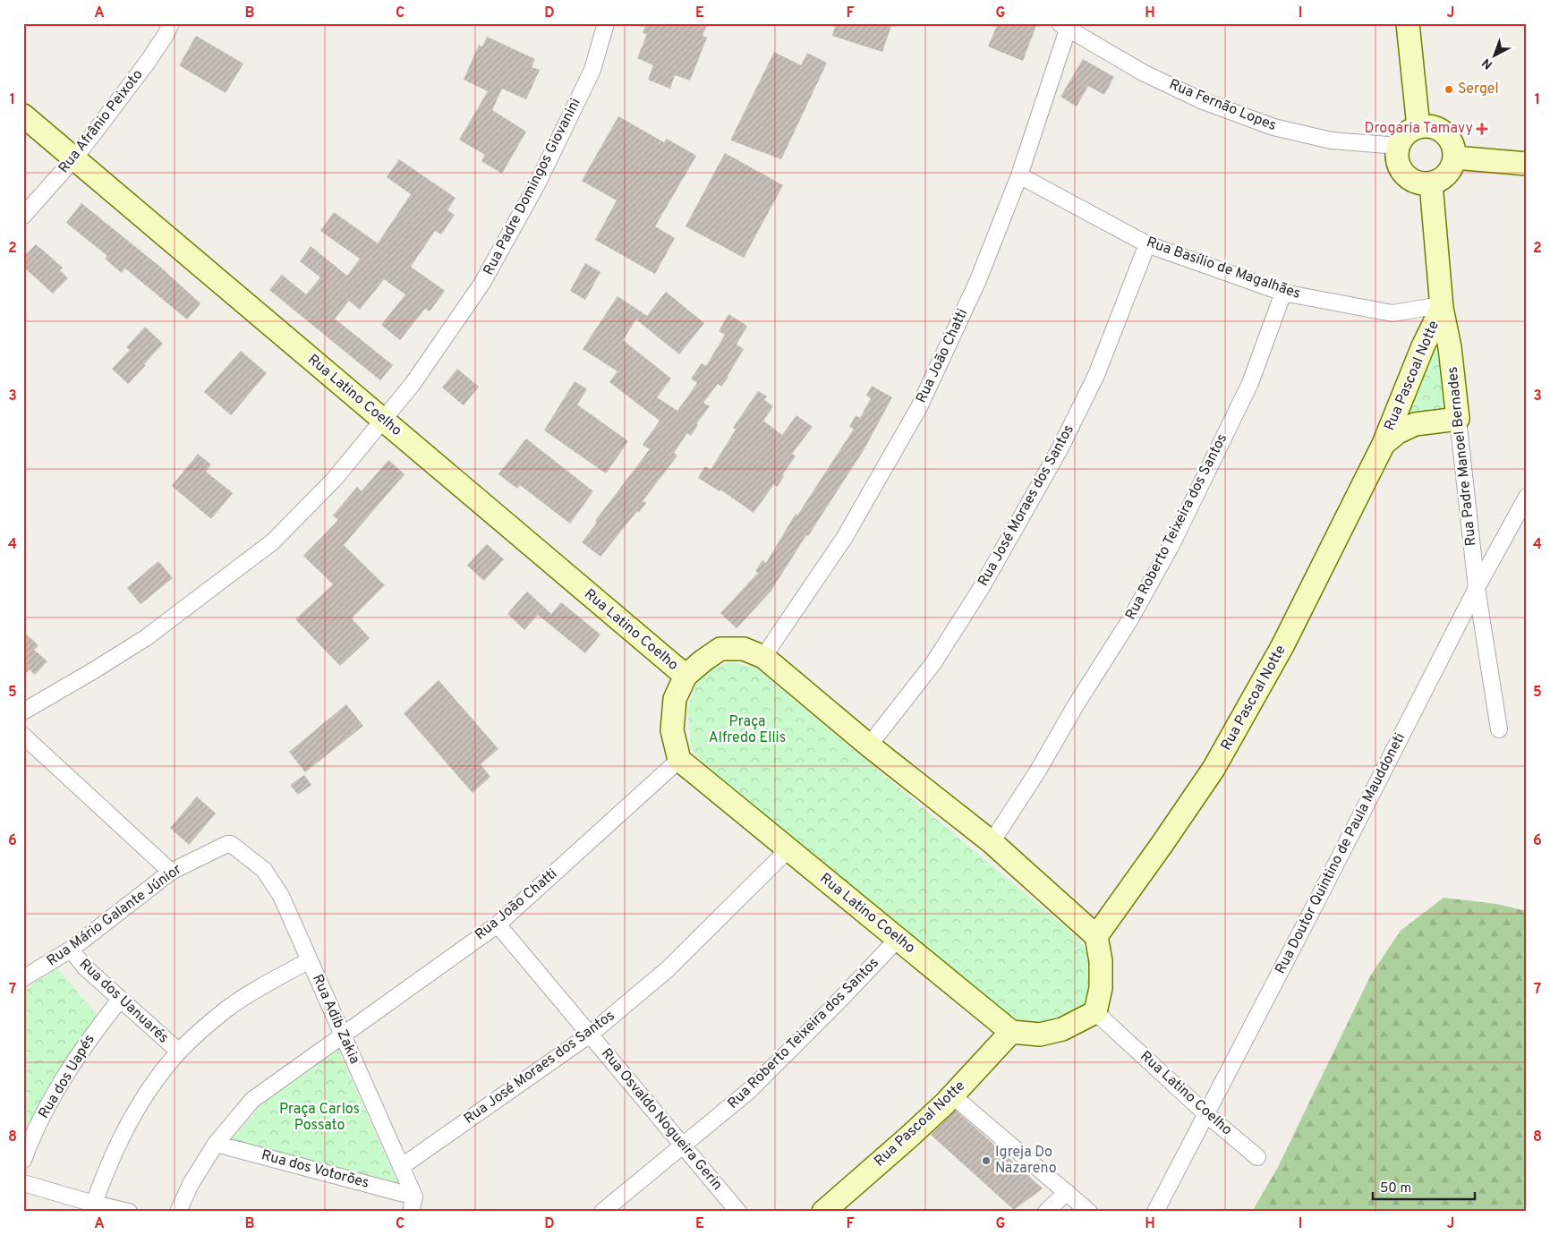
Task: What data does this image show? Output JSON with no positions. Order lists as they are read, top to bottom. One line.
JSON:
{"streets":{"street":["Rua Fernão Lopes","Rua Afrânio Peixoto","Rua Padre Domingos Giovanini","Rua Basílio de Magalhães","Rua João Chatti","Rua Pascoal Notte","Rua Latino Coelho","Rua Padre Manoel Bernades","Rua José Moraes dos Santos","Rua Roberto Teixeira dos Santos","Rua Doutor Quintino de Paula Mauddoneti","Rua Mário Galante Júnior","Rua dos Uanuarés","Rua Adib Zakia","Rua dos Uapés","Rua Osvaldo Nogueira Gerin","Rua dos Votorões"]},"crossings":[["Rua Fernão Lopes","Rua João Chatti"],["Rua Fernão Lopes","Rua Padre Manoel Bernades"],["Rua Afrânio Peixoto","Rua Latino Coelho"],["Rua Padre Domingos Giovanini","Rua Latino Coelho"],["Rua Basílio de Magalhães","Rua João Chatti"],["Rua Basílio de Magalhães","Rua Pascoal Notte"],["Rua Basílio de Magalhães","Rua Padre Manoel Bernades"],["Rua Basílio de Magalhães","Rua José Moraes dos Santos"],["Rua Basílio de Magalhães","Rua Roberto Teixeira dos Santos"],["Rua João Chatti","Rua Latino Coelho"],["Rua João Chatti","Rua Adib Zakia"],["Rua João Chatti","Rua Osvaldo Nogueira Gerin"],["Rua João Chatti","Rua dos Votorões"],["Rua Pascoal Notte","Rua Latino Coelho"],["Rua Pascoal Notte","Rua Padre Manoel Bernades"],["Rua Latino Coelho","Rua José Moraes dos Santos"],["Rua Latino Coelho","Rua Roberto Teixeira dos Santos"],["Rua Latino Coelho","Rua Doutor Quintino de Paula Mauddoneti"],["Rua Padre Manoel Bernades","Rua Doutor Quintino de Paula Mauddoneti"],["Rua José Moraes dos Santos","Rua Adib Zakia"],["Rua José Moraes dos Santos","Rua Osvaldo Nogueira Gerin"],["Rua Roberto Teixeira dos Santos","Rua Osvaldo Nogueira Gerin"],["Rua Mário Galante Júnior","Rua dos Uanuarés"],["Rua Mário Galante Júnior","Rua Adib Zakia"],["Rua dos Uanuarés","Rua dos Uapés"],["Rua Adib Zakia","Rua dos Votorões"]],"parks":["Praça Alfredo Ellis","Praça Carlos Possato"],"places":{"other":["Sergel","Igreja Do Nazareno"],"health":["Drogaria Tamavy"]},"scale_bar":"50 m","north":"bottom left","grid":{"columns":["A","B","C","D","E","F","G","H","I","J"],"rows":["1","2","3","4","5","6","7","8"]}}
